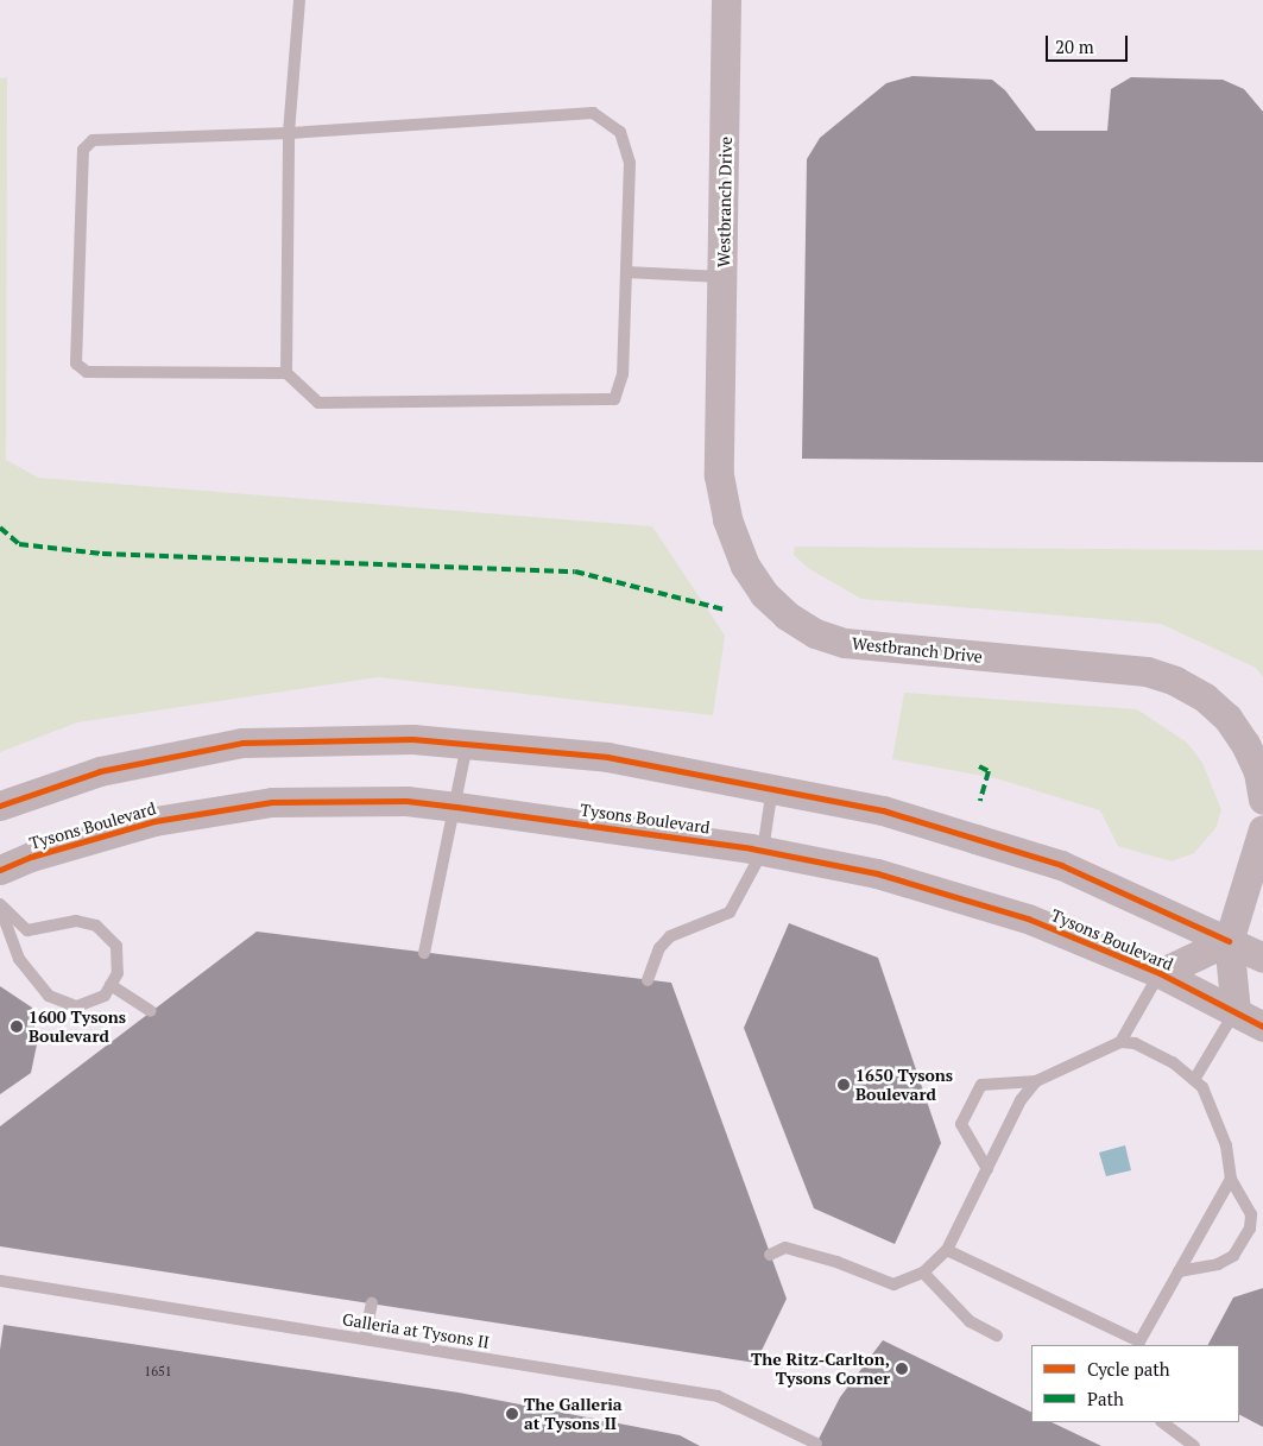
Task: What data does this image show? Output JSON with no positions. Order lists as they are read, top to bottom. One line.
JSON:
{"streets":{"street":["Westbranch Drive","Tysons Boulevard"],"lane":["Galleria at Tysons II"]},"places":["1600 Tysons Boulevard","1650 Tysons Boulevard","The Ritz-Carlton, Tysons Corner","The Galleria at Tysons II"],"house_numbers":["1651"],"legend":["Cycle path","Path"],"scale_bar":"20 m"}
